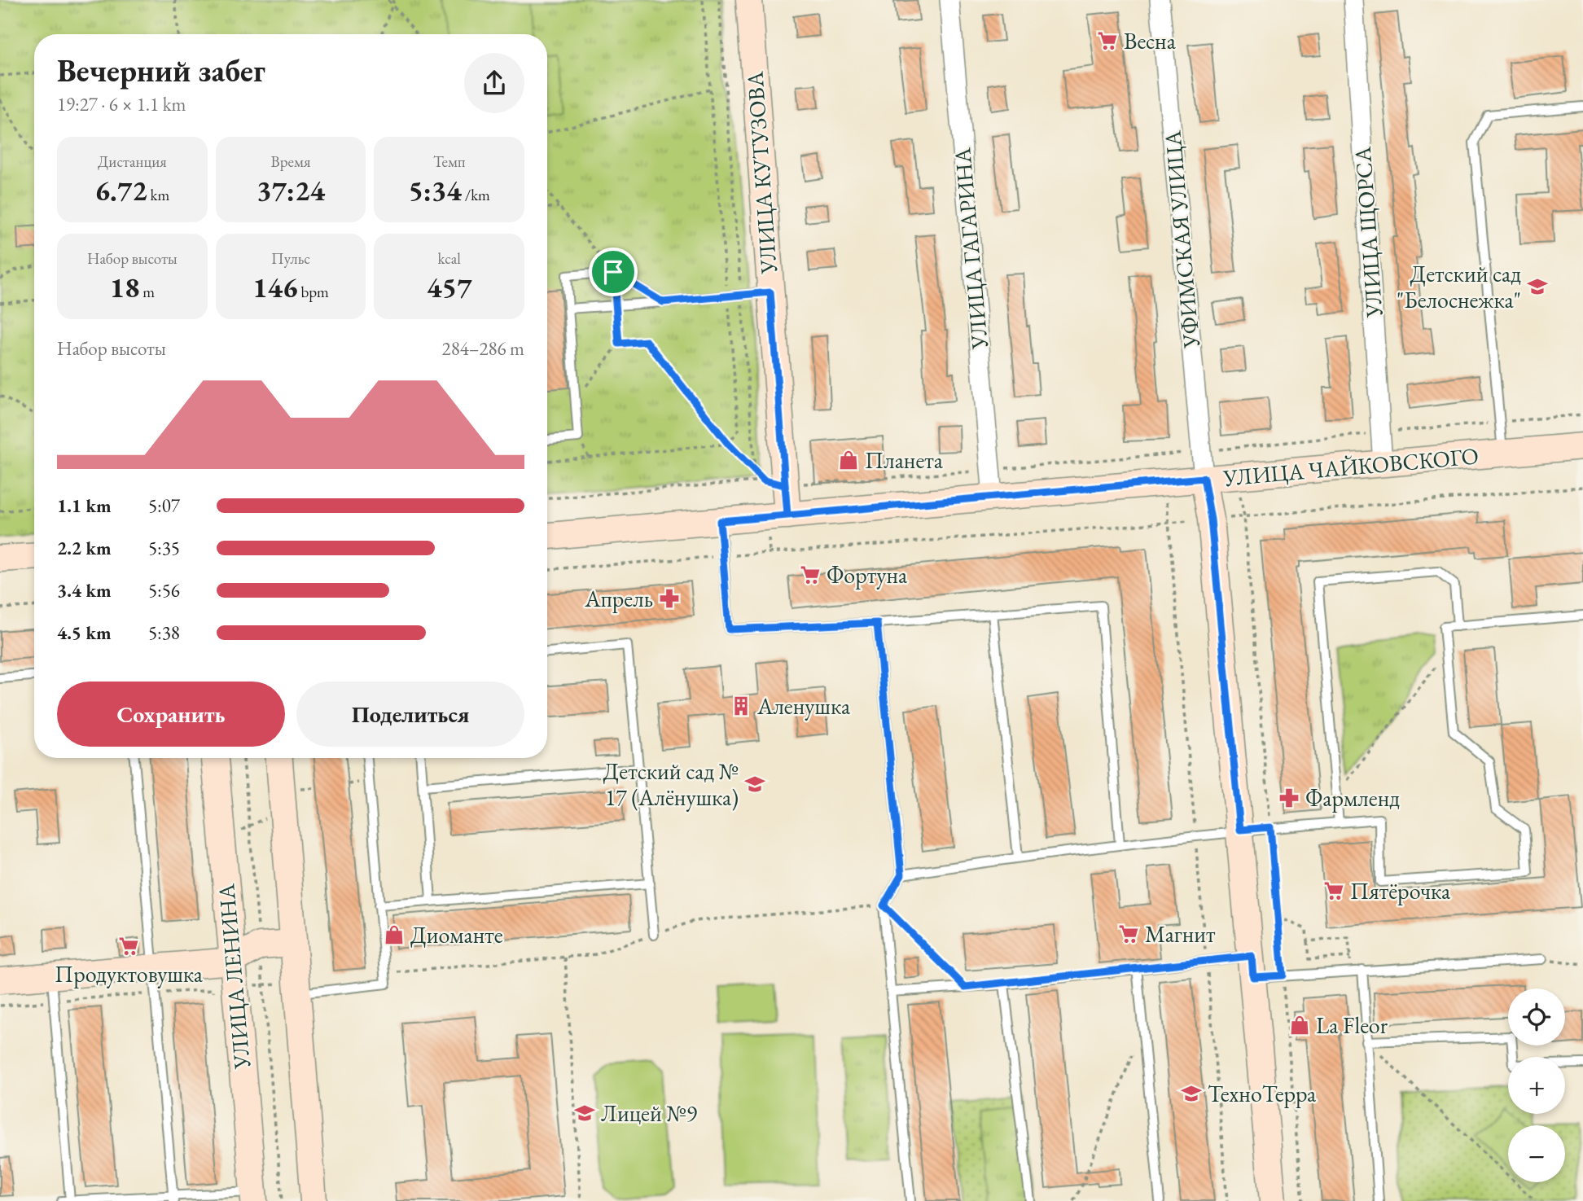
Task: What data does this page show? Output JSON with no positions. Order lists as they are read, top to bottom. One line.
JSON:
{"streets":{"main road":["УЛИЦА КУТУЗОВА","УЛИЦА ЧАЙКОВСКОГО","УЛИЦА ЛЕНИНА"],"street":["УЛИЦА ЩОРСА","УФИМСКАЯ УЛИЦА","УЛИЦА ГАГАРИНА"]},"crossings":[["УЛИЦА КУТУЗОВА","УЛИЦА ЧАЙКОВСКОГО"],["УЛИЦА ЩОРСА","УЛИЦА ЧАЙКОВСКОГО"],["УФИМСКАЯ УЛИЦА","УЛИЦА ЧАЙКОВСКОГО"],["УЛИЦА ГАГАРИНА","УЛИЦА ЧАЙКОВСКОГО"]],"places":{"supermarket":["Весна","Фортуна","Пятёрочка","Магнит","Продуктовушка"],"school or university":["Детский сад \"Белоснежка\"","Детский сад № 17 (Алёнушка)","ТехноТерра","Лицей №9"],"shop":["Планета","Диоманте","La Fleor"],"pharmacy":["Апрель","Фармленд"],"building":["Аленушка"]},"page":{"heading":["Вечерний забег","19:27 · 6 × 1.1 km"],"stats":[["Дистанция","6.72 km"],["Время","37:24"],["Темп","5:34 /km"],["Набор высоты","18 m"],["Пульс","146 bpm"],["kcal","457"]],"chart":["Набор высоты","284–286 m"],"list":[{"name":"1.1 km","note":"5:07"},{"name":"2.2 km","note":"5:35"},{"name":"3.4 km","note":"5:56"},{"name":"4.5 km","note":"5:38"}],"buttons":["Сохранить","Поделиться"],"map_buttons":["+","−"]}}
